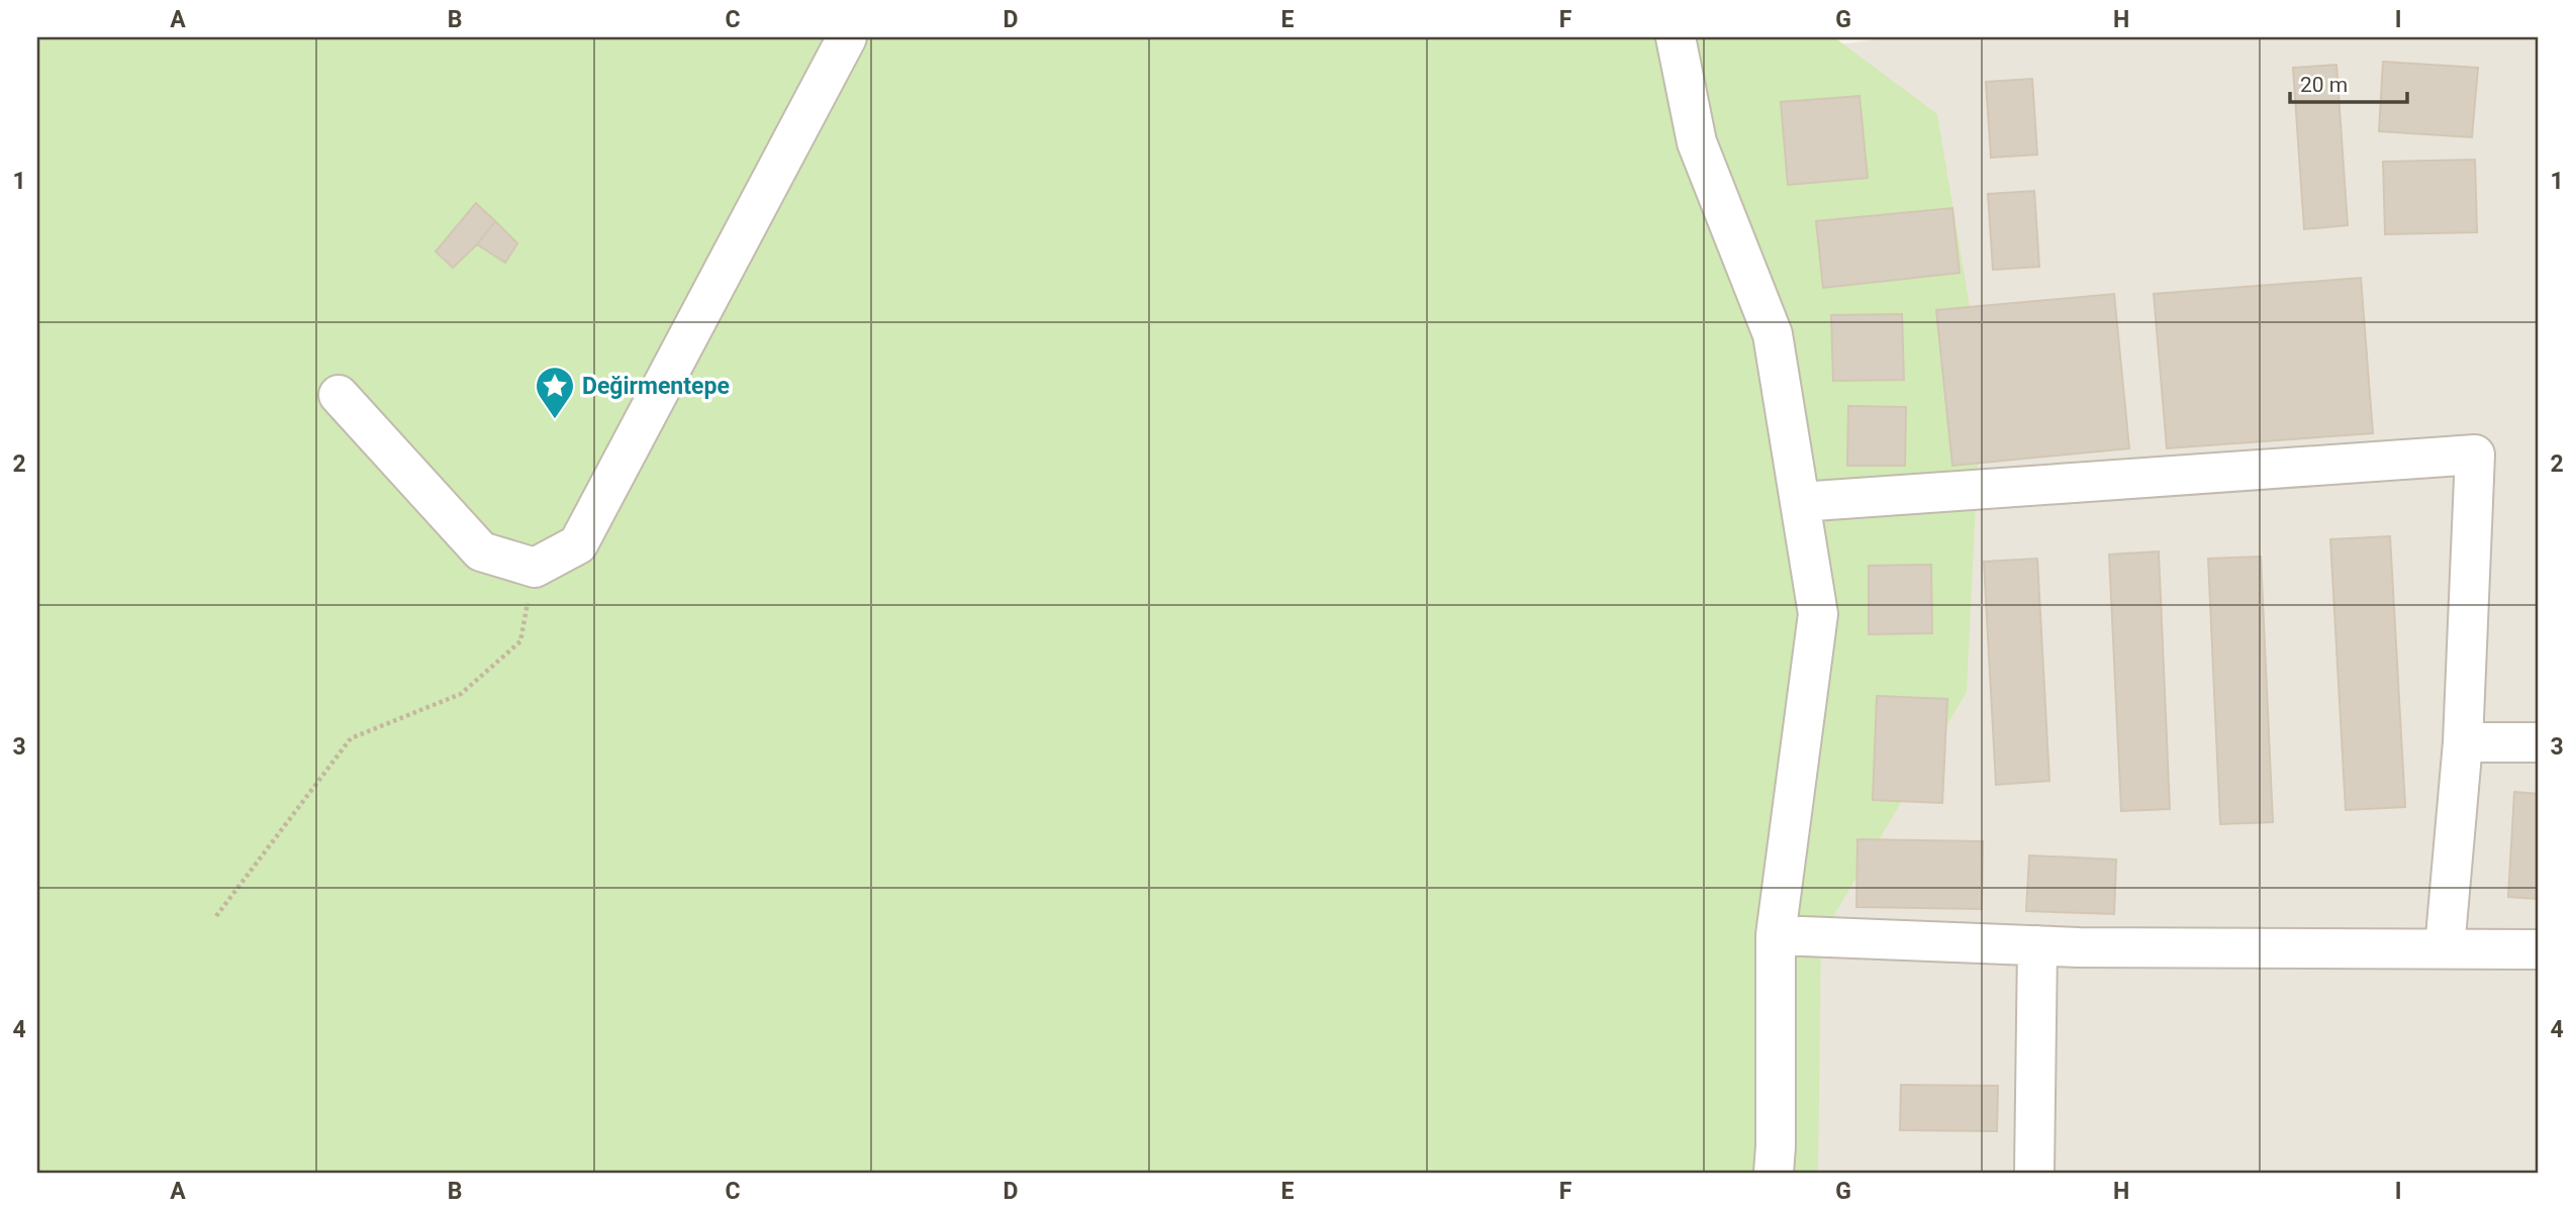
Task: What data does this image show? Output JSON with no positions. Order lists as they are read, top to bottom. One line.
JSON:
{"places":{"place":["Değirmentepe"]},"scale_bar":"20 m","grid":{"columns":["A","B","C","D","E","F","G","H","I"],"rows":["1","2","3","4"]}}
